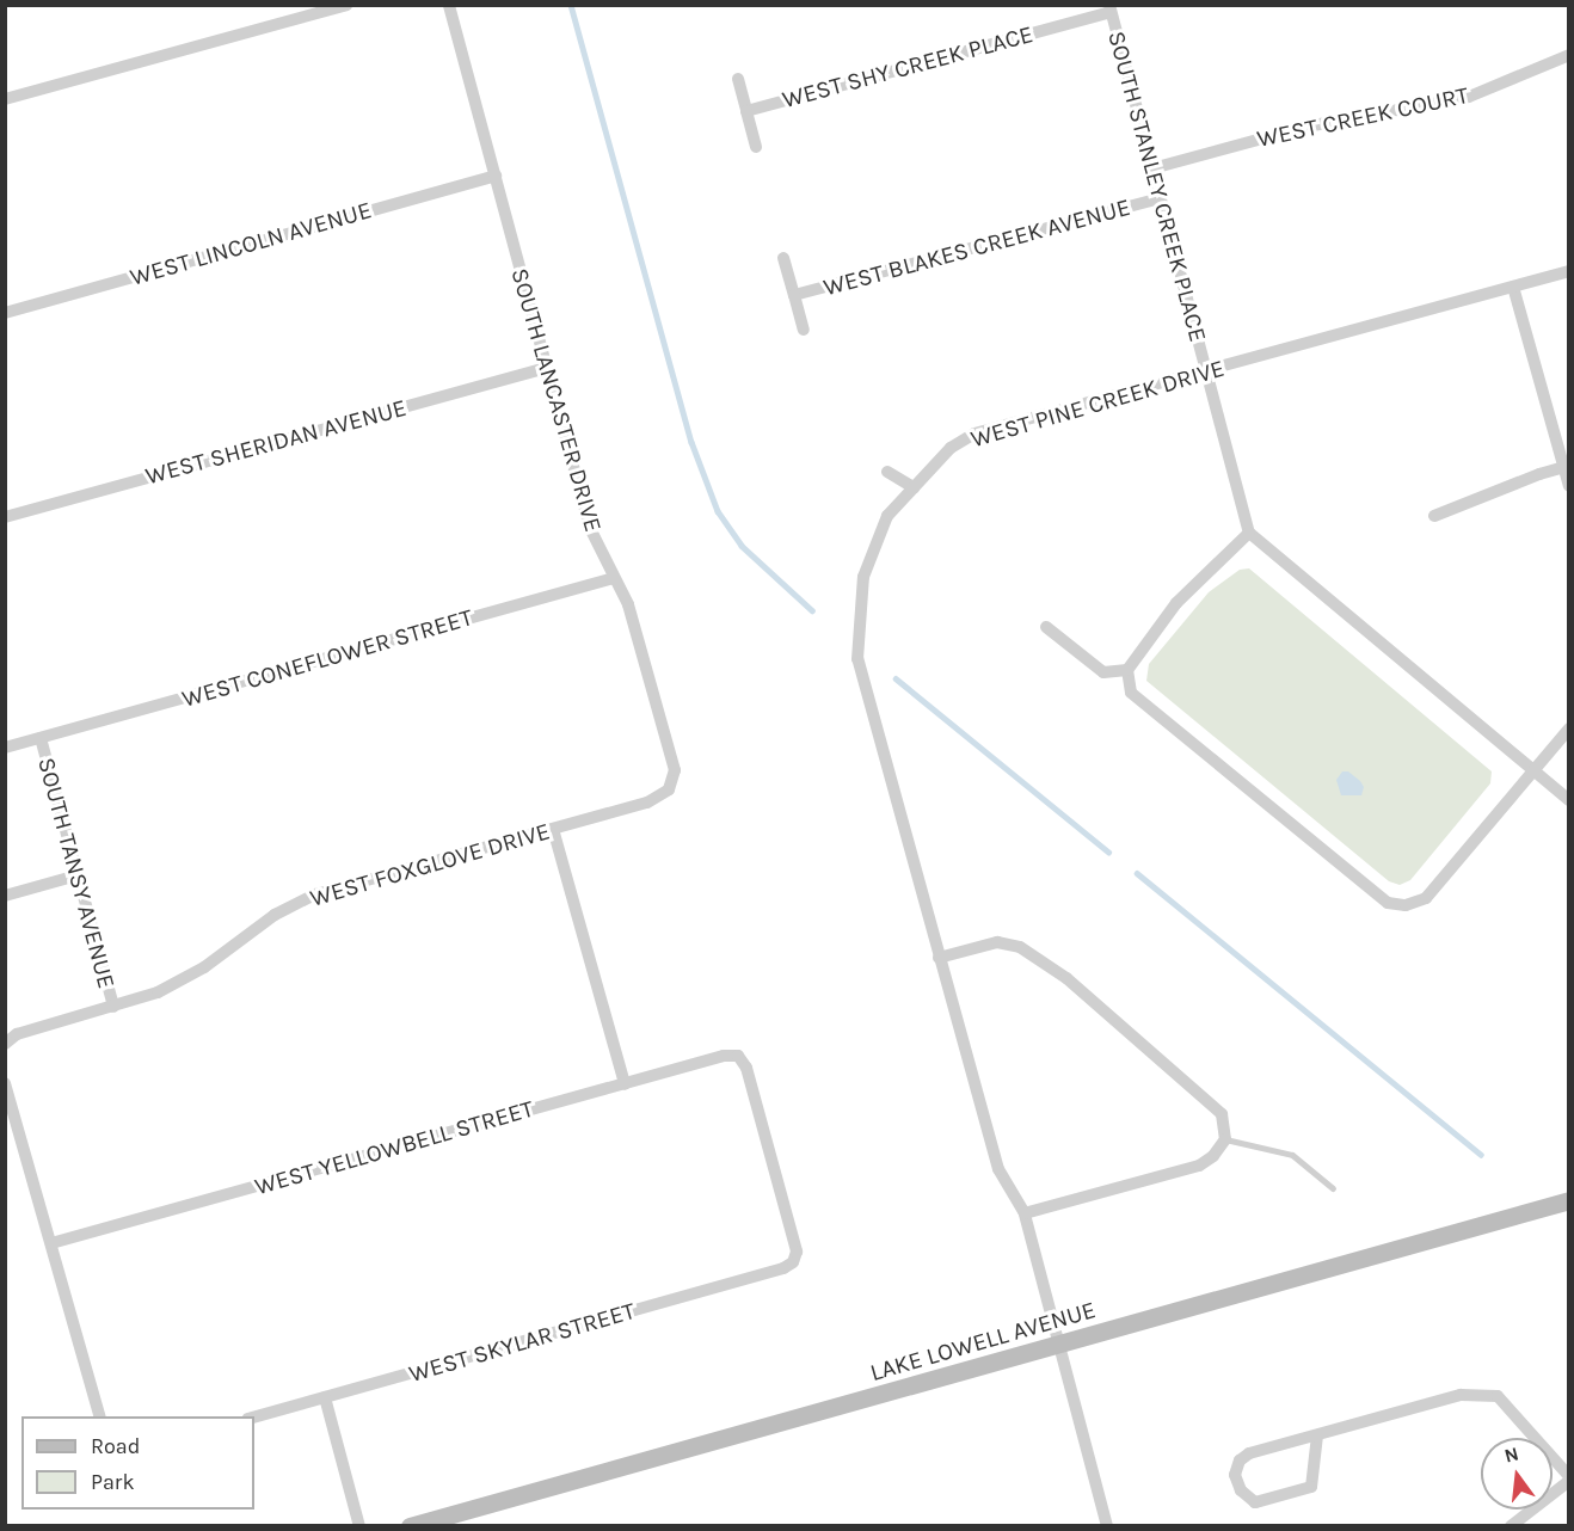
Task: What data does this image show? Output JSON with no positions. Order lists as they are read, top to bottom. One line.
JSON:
{"streets":{"main road":["LAKE LOWELL AVENUE"],"street":["WEST SHY CREEK PLACE","WEST CREEK COURT","SOUTH STANLEY CREEK PLACE","WEST LINCOLN AVENUE","WEST BLAKES CREEK AVENUE","SOUTH LANCASTER DRIVE","WEST PINE CREEK DRIVE","WEST SHERIDAN AVENUE","WEST CONEFLOWER STREET","WEST FOXGLOVE DRIVE","SOUTH TANSY AVENUE","WEST YELLOWBELL STREET","WEST SKYLAR STREET"]},"crossings":[["WEST SHY CREEK PLACE","SOUTH STANLEY CREEK PLACE"],["WEST CREEK COURT","SOUTH STANLEY CREEK PLACE"],["SOUTH STANLEY CREEK PLACE","WEST BLAKES CREEK AVENUE"],["SOUTH STANLEY CREEK PLACE","WEST PINE CREEK DRIVE"],["WEST LINCOLN AVENUE","SOUTH LANCASTER DRIVE"],["SOUTH LANCASTER DRIVE","WEST SHERIDAN AVENUE"],["SOUTH LANCASTER DRIVE","WEST CONEFLOWER STREET"],["SOUTH LANCASTER DRIVE","WEST FOXGLOVE DRIVE"],["WEST PINE CREEK DRIVE","LAKE LOWELL AVENUE"],["WEST CONEFLOWER STREET","SOUTH TANSY AVENUE"],["WEST FOXGLOVE DRIVE","SOUTH TANSY AVENUE"],["WEST YELLOWBELL STREET","WEST SKYLAR STREET"]],"legend":["Road","Park"],"north":"top"}
